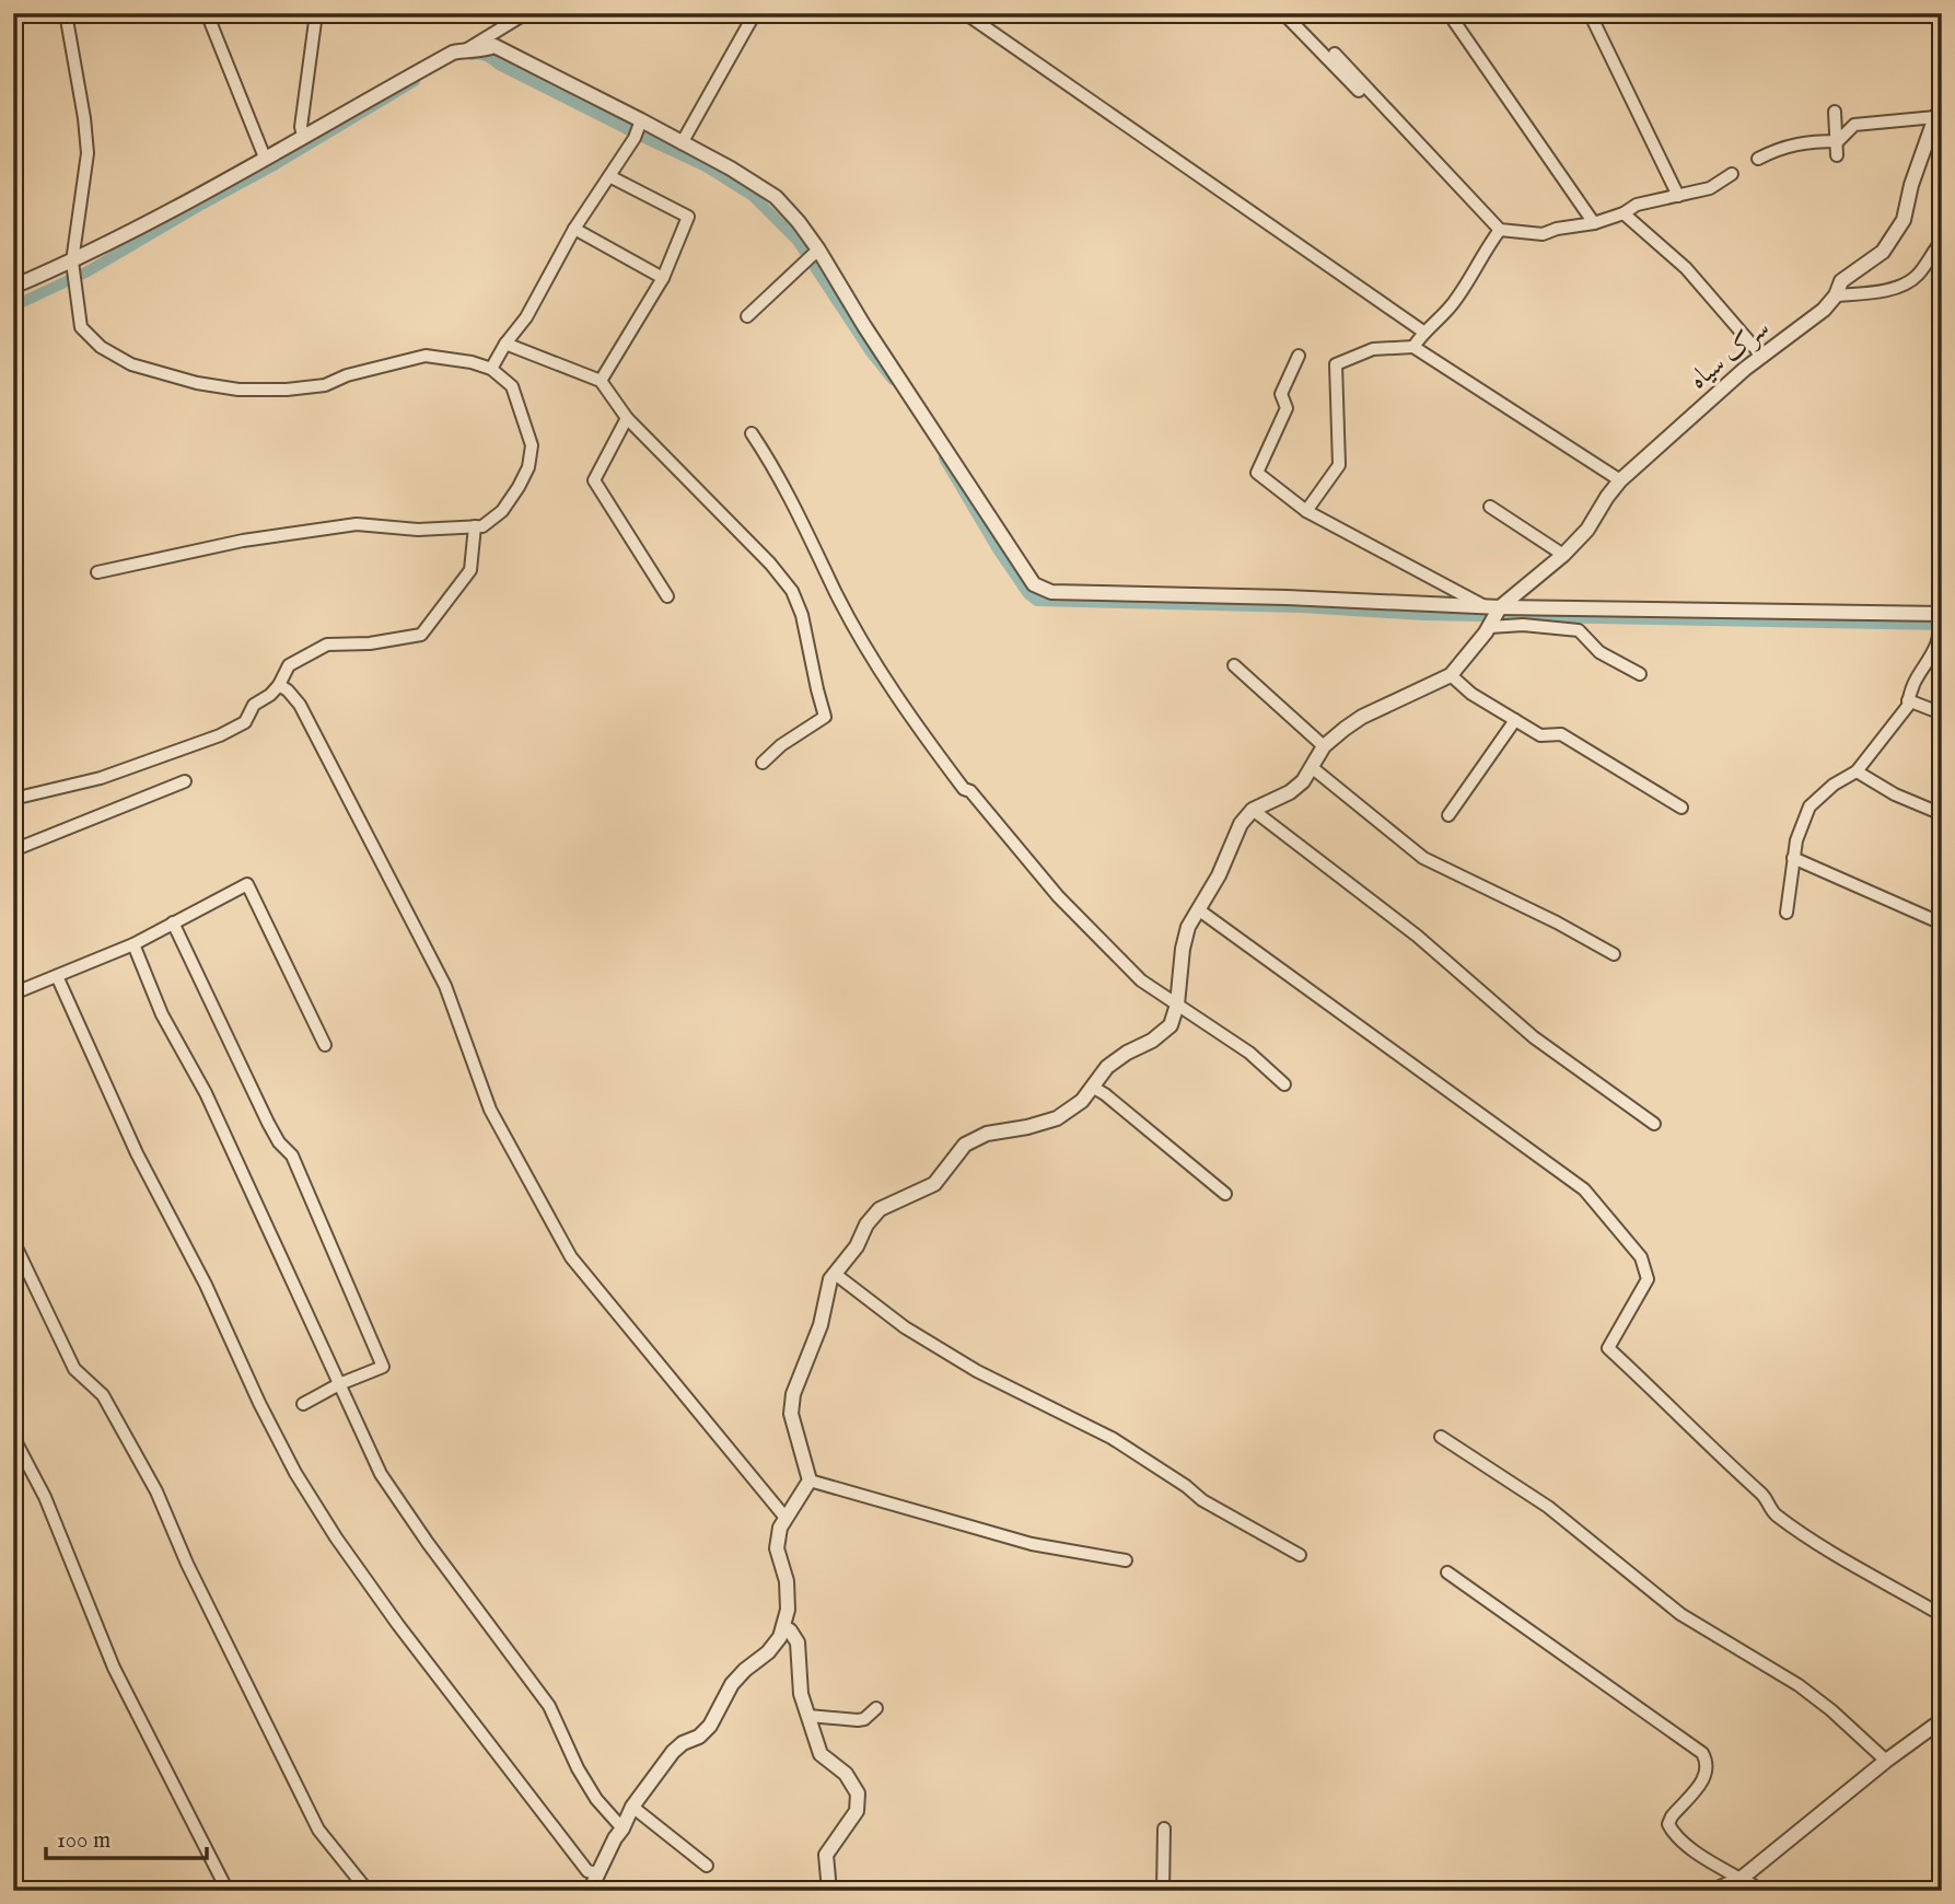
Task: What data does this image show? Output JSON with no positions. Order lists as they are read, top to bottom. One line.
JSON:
{"streets":{"street":["سرک سیاه"]},"scale_bar":"100 m"}
